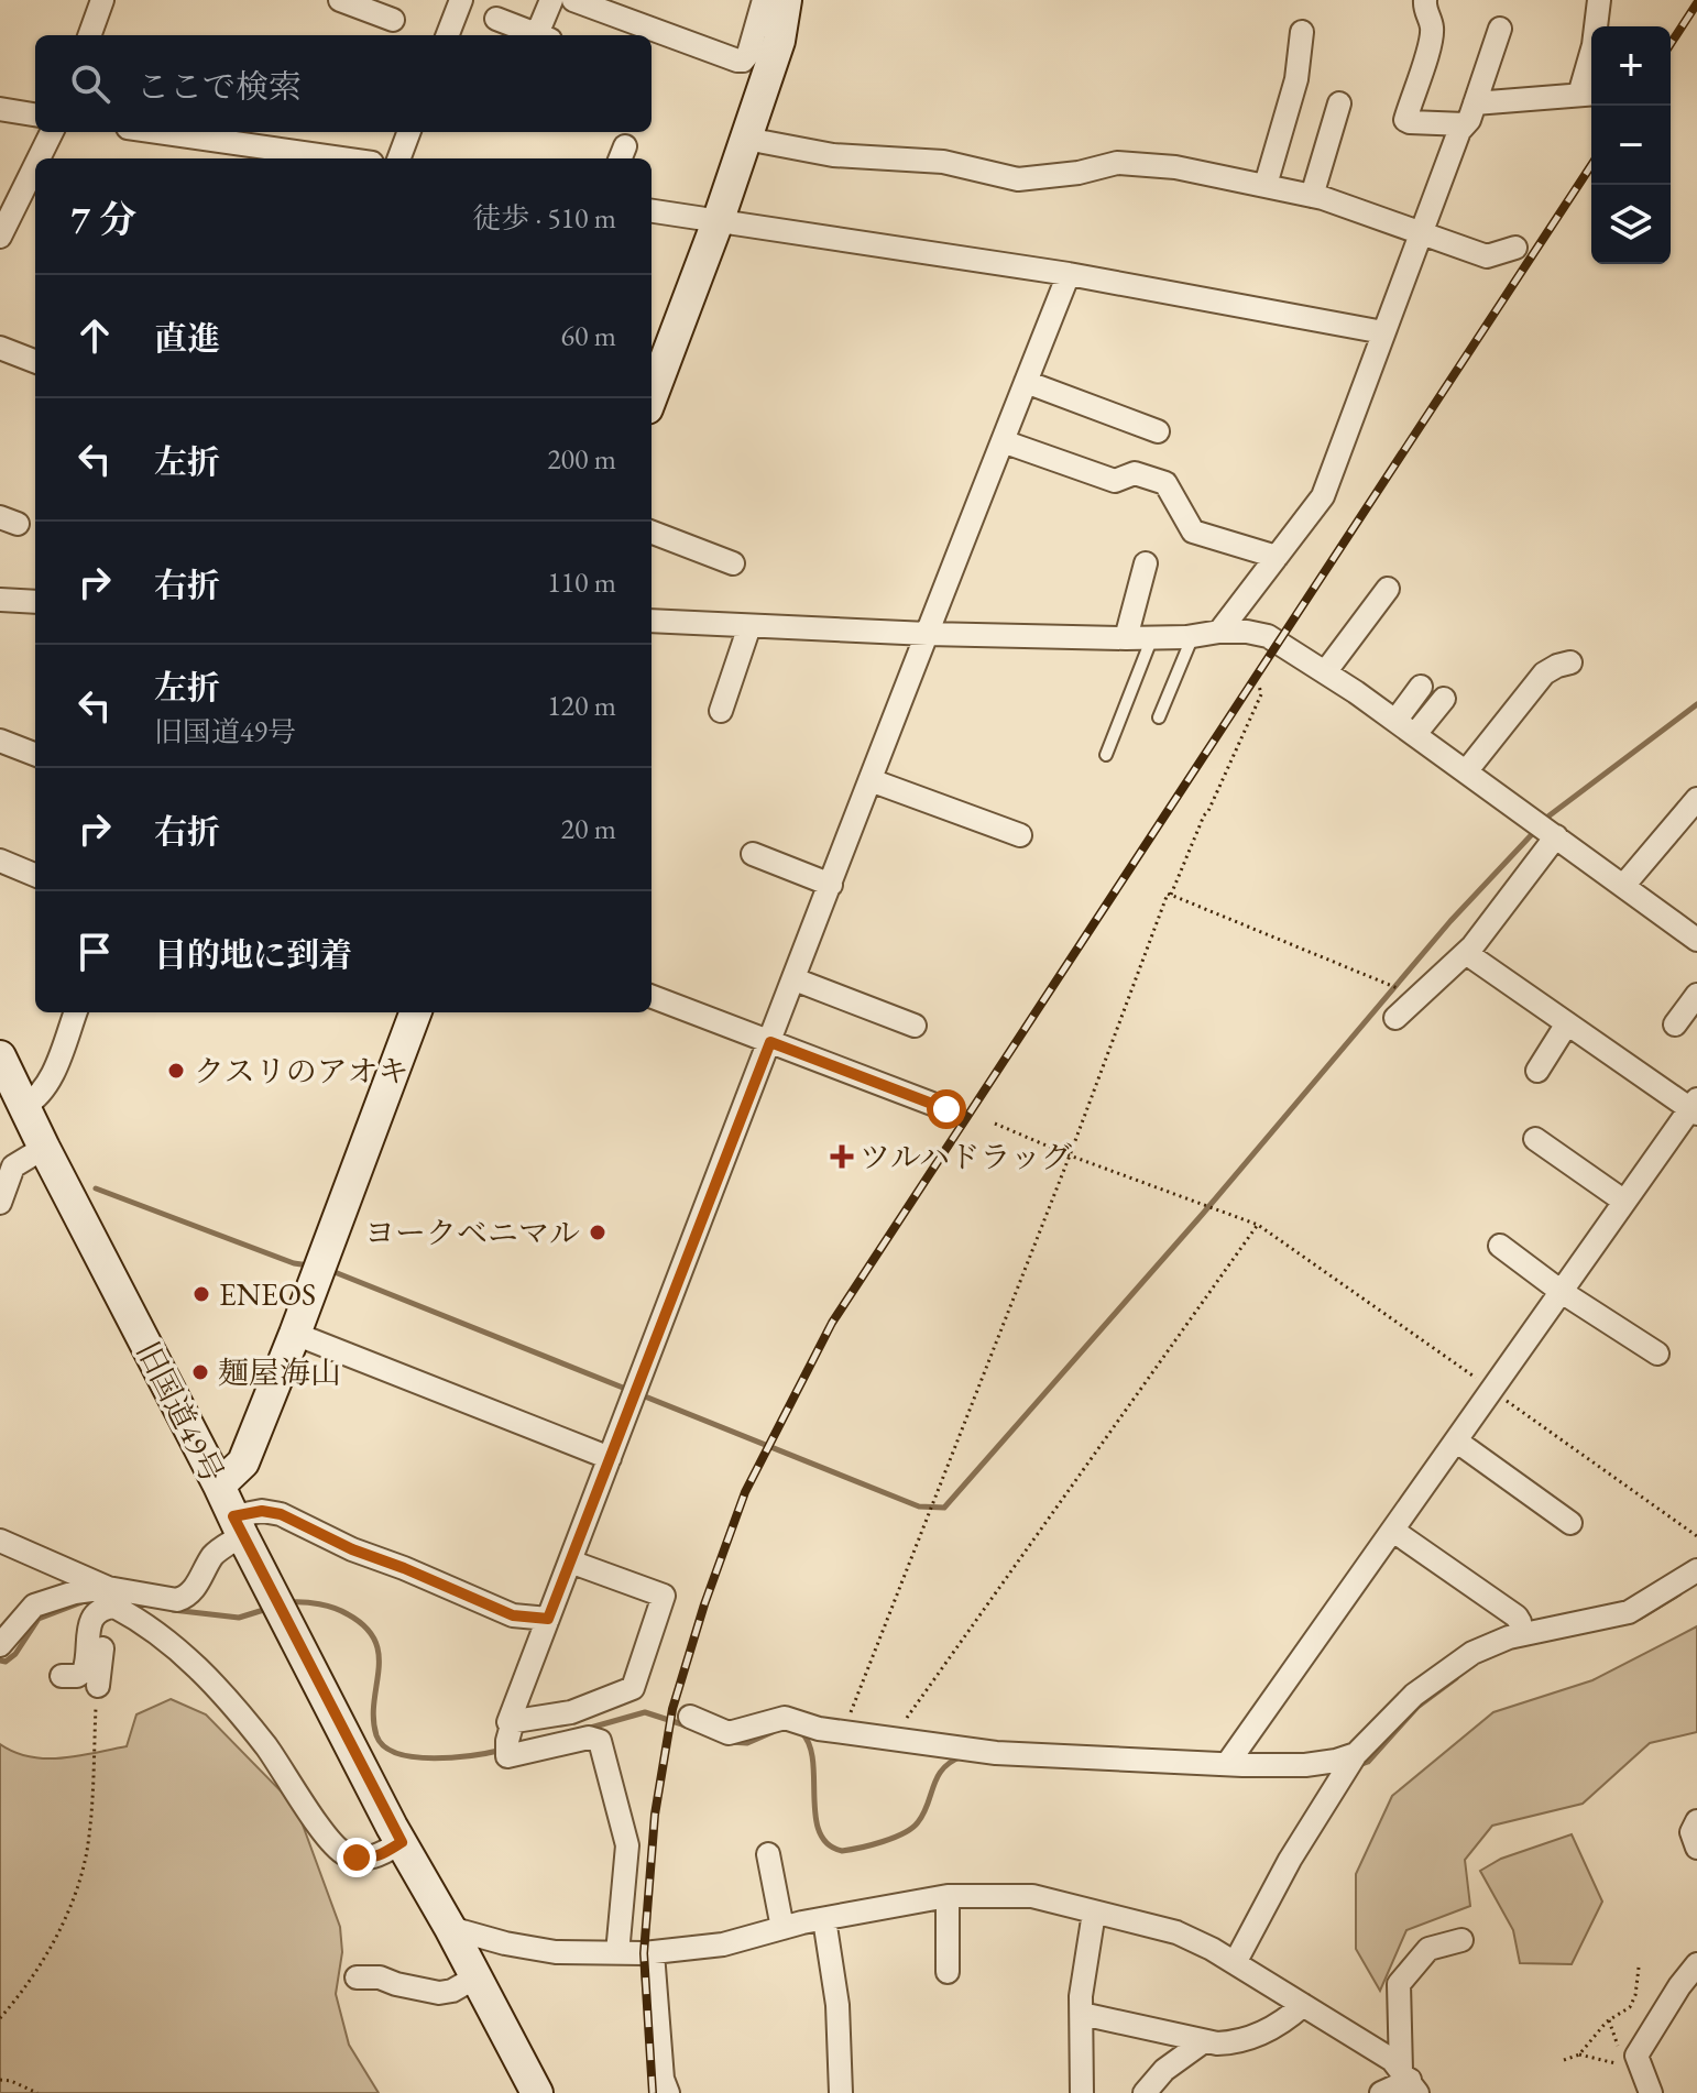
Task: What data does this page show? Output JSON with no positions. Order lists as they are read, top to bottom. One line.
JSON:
{"streets":{"street":["旧国道49号"]},"places":{"other":["クスリのアオキ","ヨークベニマル","ENEOS","麺屋海山"],"health":["ツルハドラッグ"]},"page":{"map_buttons":["+","−"],"search":"ここで検索","heading":["7 分","徒歩 · 510 m"],"list":[["直進","60 m"],["左折","200 m"],["右折","110 m"],["左折","旧国道49号","120 m"],["右折","20 m"],"目的地に到着"]}}
